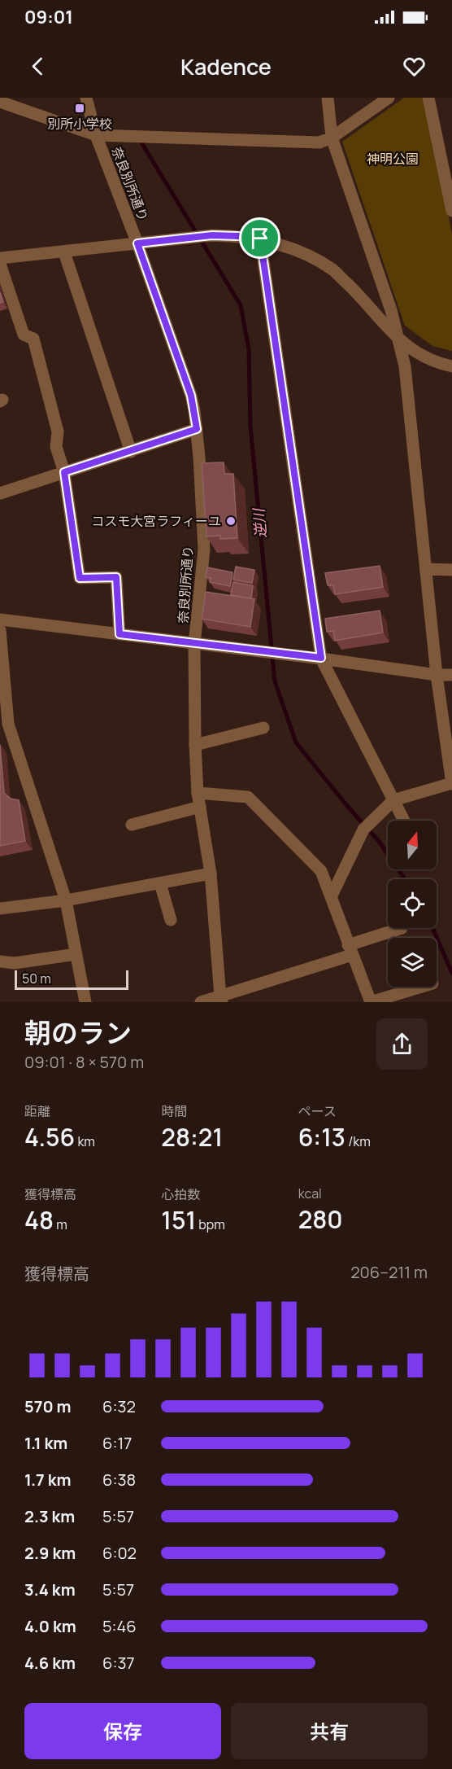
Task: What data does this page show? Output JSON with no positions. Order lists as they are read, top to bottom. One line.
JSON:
{"streets":{"street":["奈良別所通り"]},"water":["逆川"],"parks":["神明公園"],"places":{"transit":["別所小学校"],"other":["コスモ大宮ラフィーユ"]},"scale_bar":"50 m","north":"top","page":{"status":"09:01","header":"Kadence","scale":"50 m","heading":["朝のラン","09:01 · 8 × 570 m"],"stats":[["距離","4.56 km"],["時間","28:21"],["ペース","6:13 /km"],["獲得標高","48 m"],["心拍数","151 bpm"],["kcal","280"]],"chart":["獲得標高","206–211 m"],"list":[{"name":"570 m","note":"6:32"},{"name":"1.1 km","note":"6:17"},{"name":"1.7 km","note":"6:38"},{"name":"2.3 km","note":"5:57"},{"name":"2.9 km","note":"6:02"},{"name":"3.4 km","note":"5:57"},{"name":"4.0 km","note":"5:46"},{"name":"4.6 km","note":"6:37"}],"buttons":["保存","共有"]}}
